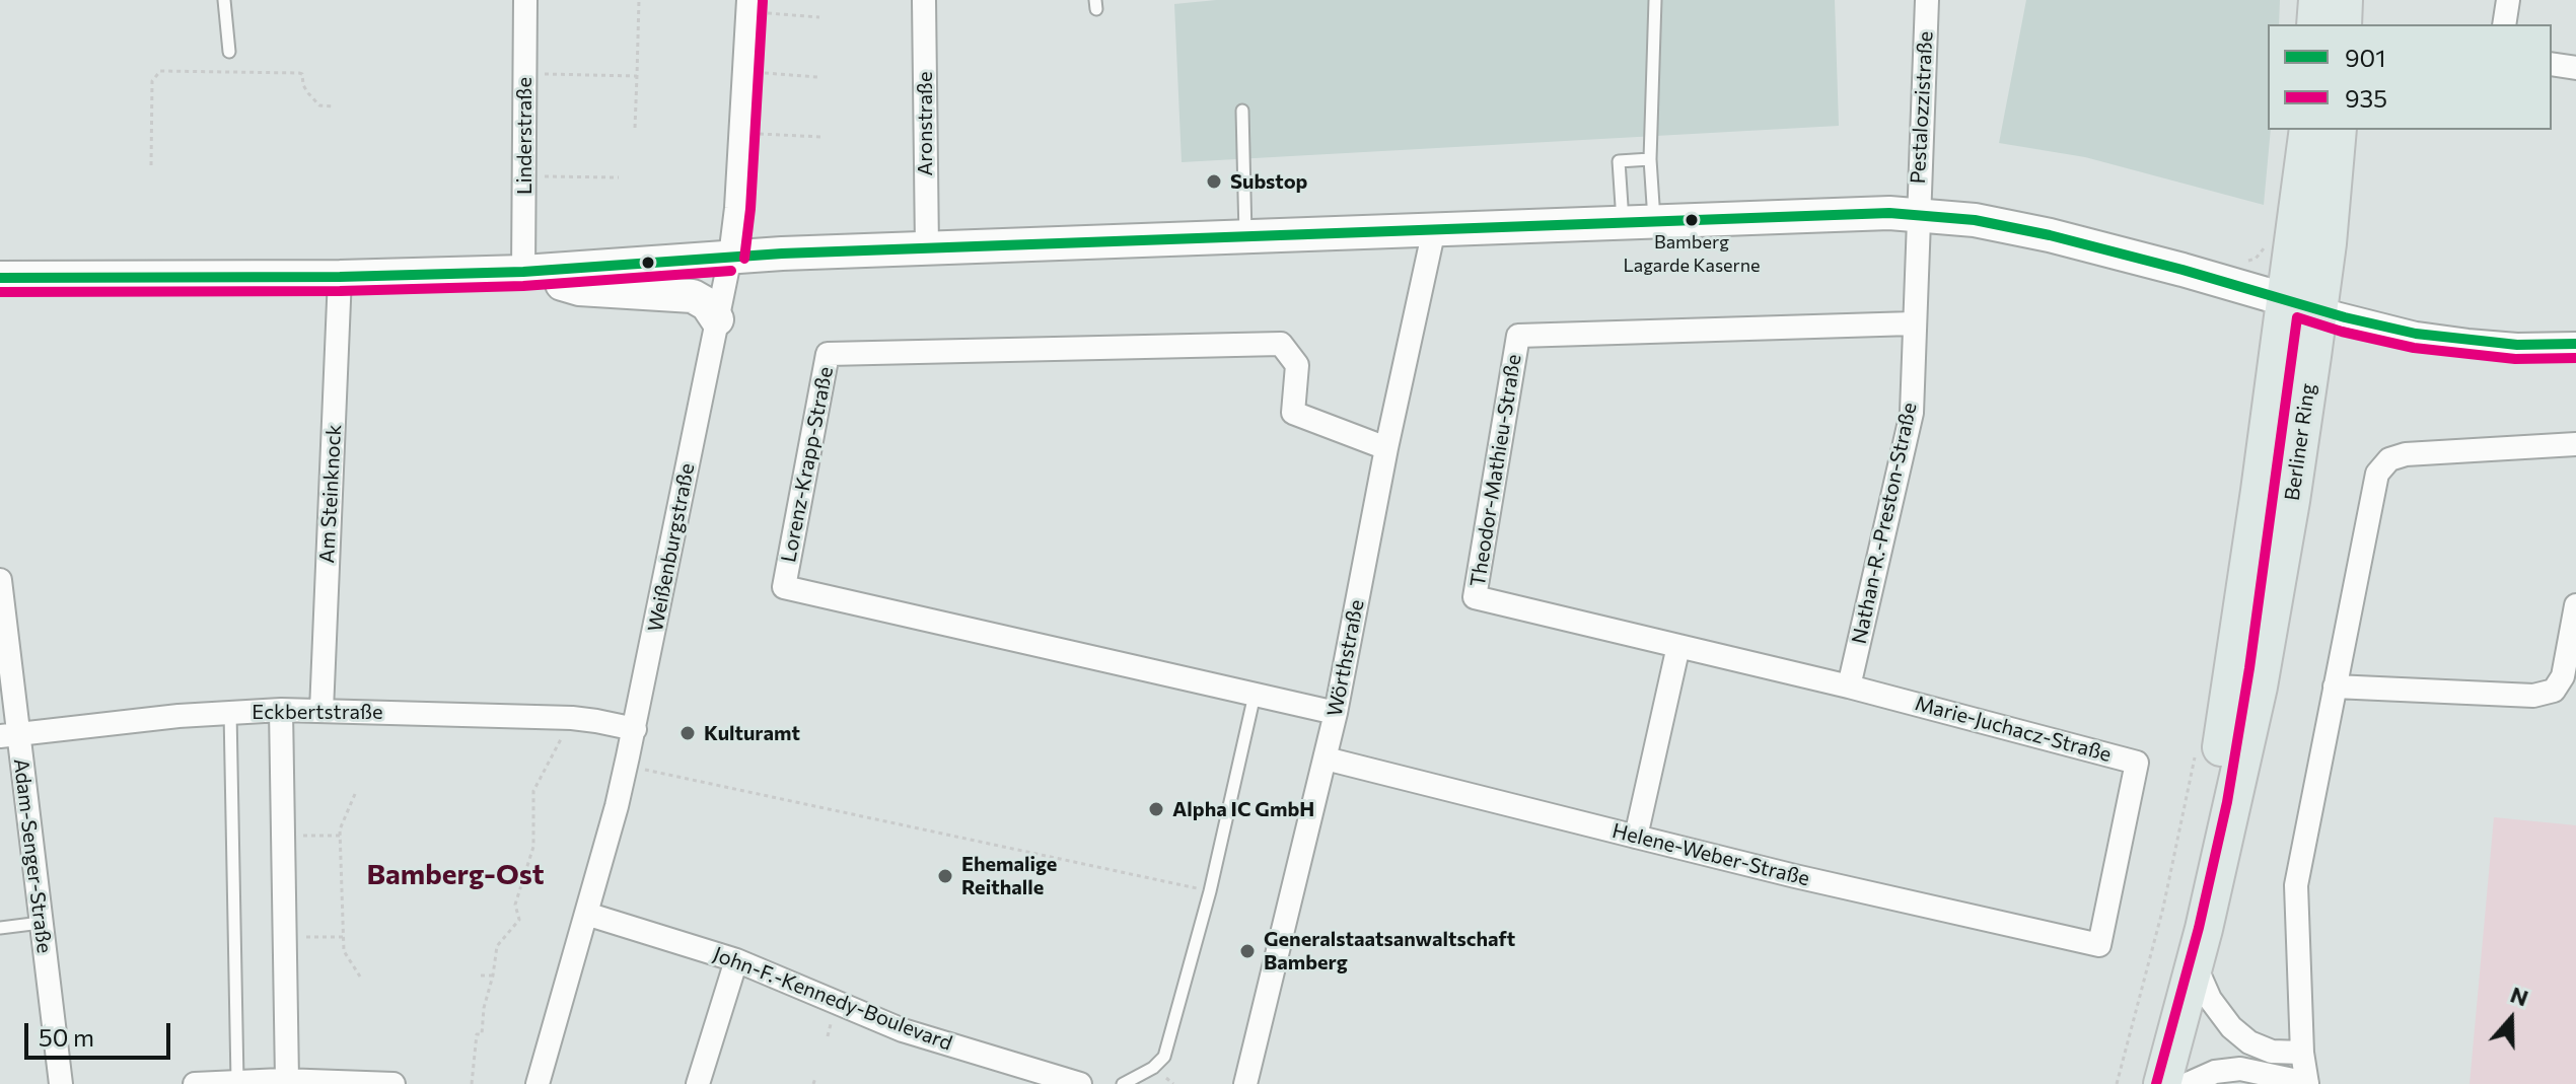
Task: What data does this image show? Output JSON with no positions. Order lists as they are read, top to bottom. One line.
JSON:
{"streets":{"main road":["Berliner Ring"],"street":["Pestalozzistraße","Aronstraße","Linderstraße","Lorenz-Krapp-Straße","Theodor-Mathieu-Straße","Am Steinknock","Nathan-R.-Preston-Straße","Weißenburgstraße","Wörthstraße","Eckbertstraße","Marie-Juchacz-Straße","Helene-Weber-Straße","Adam-Senger-Straße","John-F.-Kennedy-Boulevard"]},"crossings":[["Pestalozzistraße","Nathan-R.-Preston-Straße"],["Lorenz-Krapp-Straße","Wörthstraße"],["Theodor-Mathieu-Straße","Nathan-R.-Preston-Straße"],["Am Steinknock","Eckbertstraße"],["Nathan-R.-Preston-Straße","Marie-Juchacz-Straße"],["Weißenburgstraße","Eckbertstraße"],["Weißenburgstraße","John-F.-Kennedy-Boulevard"],["Wörthstraße","Helene-Weber-Straße"],["Eckbertstraße","Adam-Senger-Straße"],["Marie-Juchacz-Straße","Helene-Weber-Straße"]],"districts":["Bamberg-Ost"],"places":["Substop","Bamberg Lagarde Kaserne","Kulturamt","Alpha IC GmbH","Ehemalige Reithalle","Generalstaatsanwaltschaft Bamberg"],"lines":["transit line 935","transit line 901"],"legend":["901","935"],"scale_bar":"50 m","north":"top"}
